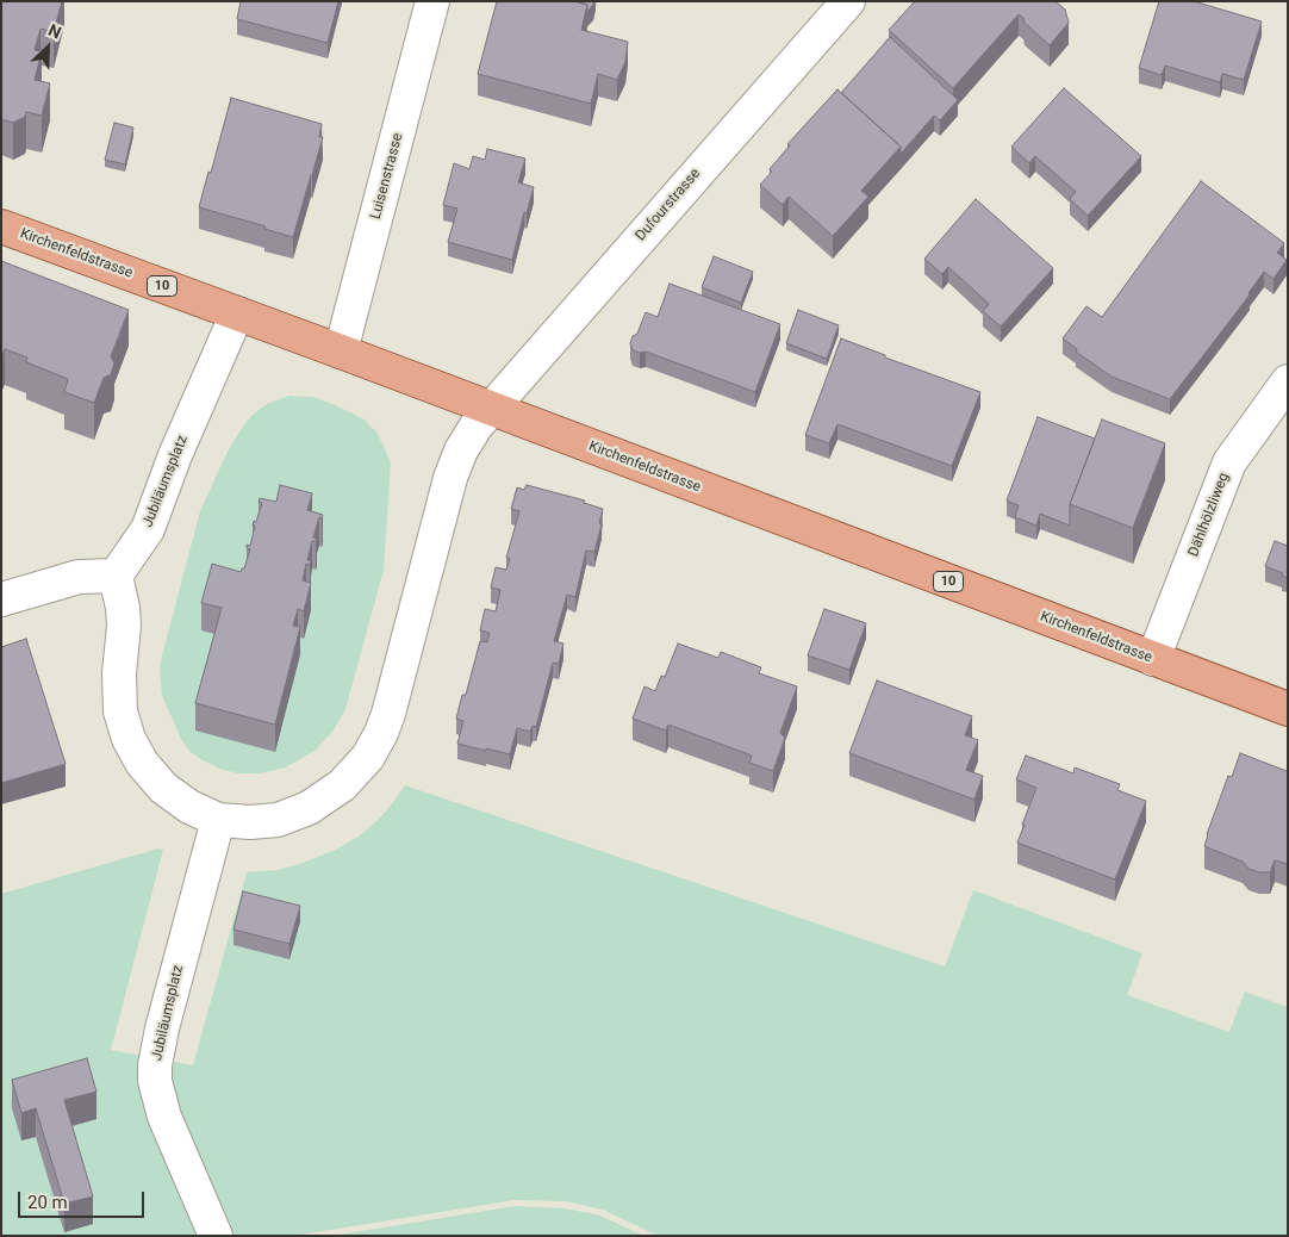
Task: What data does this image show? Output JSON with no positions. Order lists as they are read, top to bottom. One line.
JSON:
{"streets":{"main road":["Kirchenfeldstrasse","10"],"street":["Luisenstrasse","Dufourstrasse","Jubiläumsplatz","Dählhölzliweg"]},"crossings":[["Luisenstrasse","Kirchenfeldstrasse"],["Dufourstrasse","Kirchenfeldstrasse"],["Kirchenfeldstrasse","Jubiläumsplatz"],["Kirchenfeldstrasse","Dählhölzliweg"]],"scale_bar":"20 m","north":"top right"}
